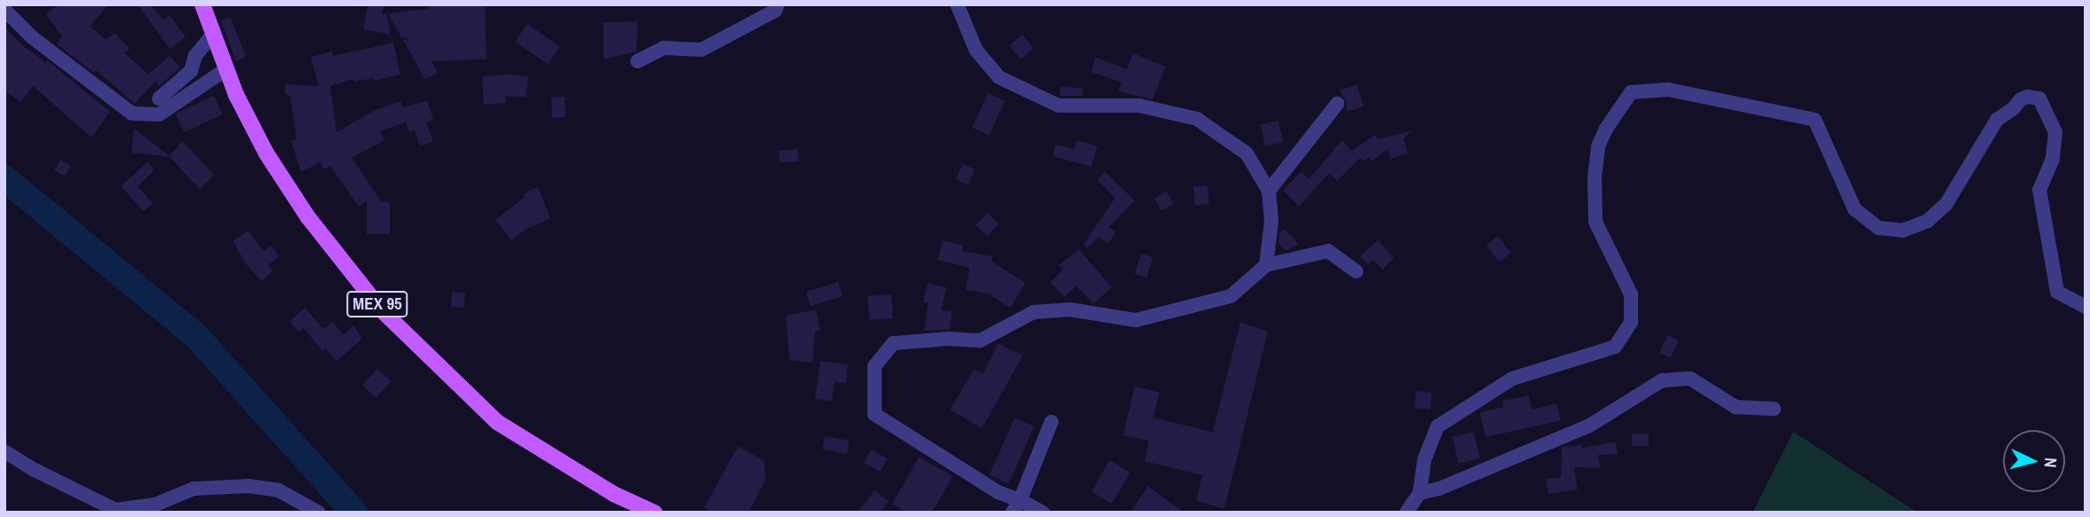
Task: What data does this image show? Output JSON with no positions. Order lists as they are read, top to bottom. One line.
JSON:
{"streets":{"main road":["MEX 95"]},"north":"right"}
